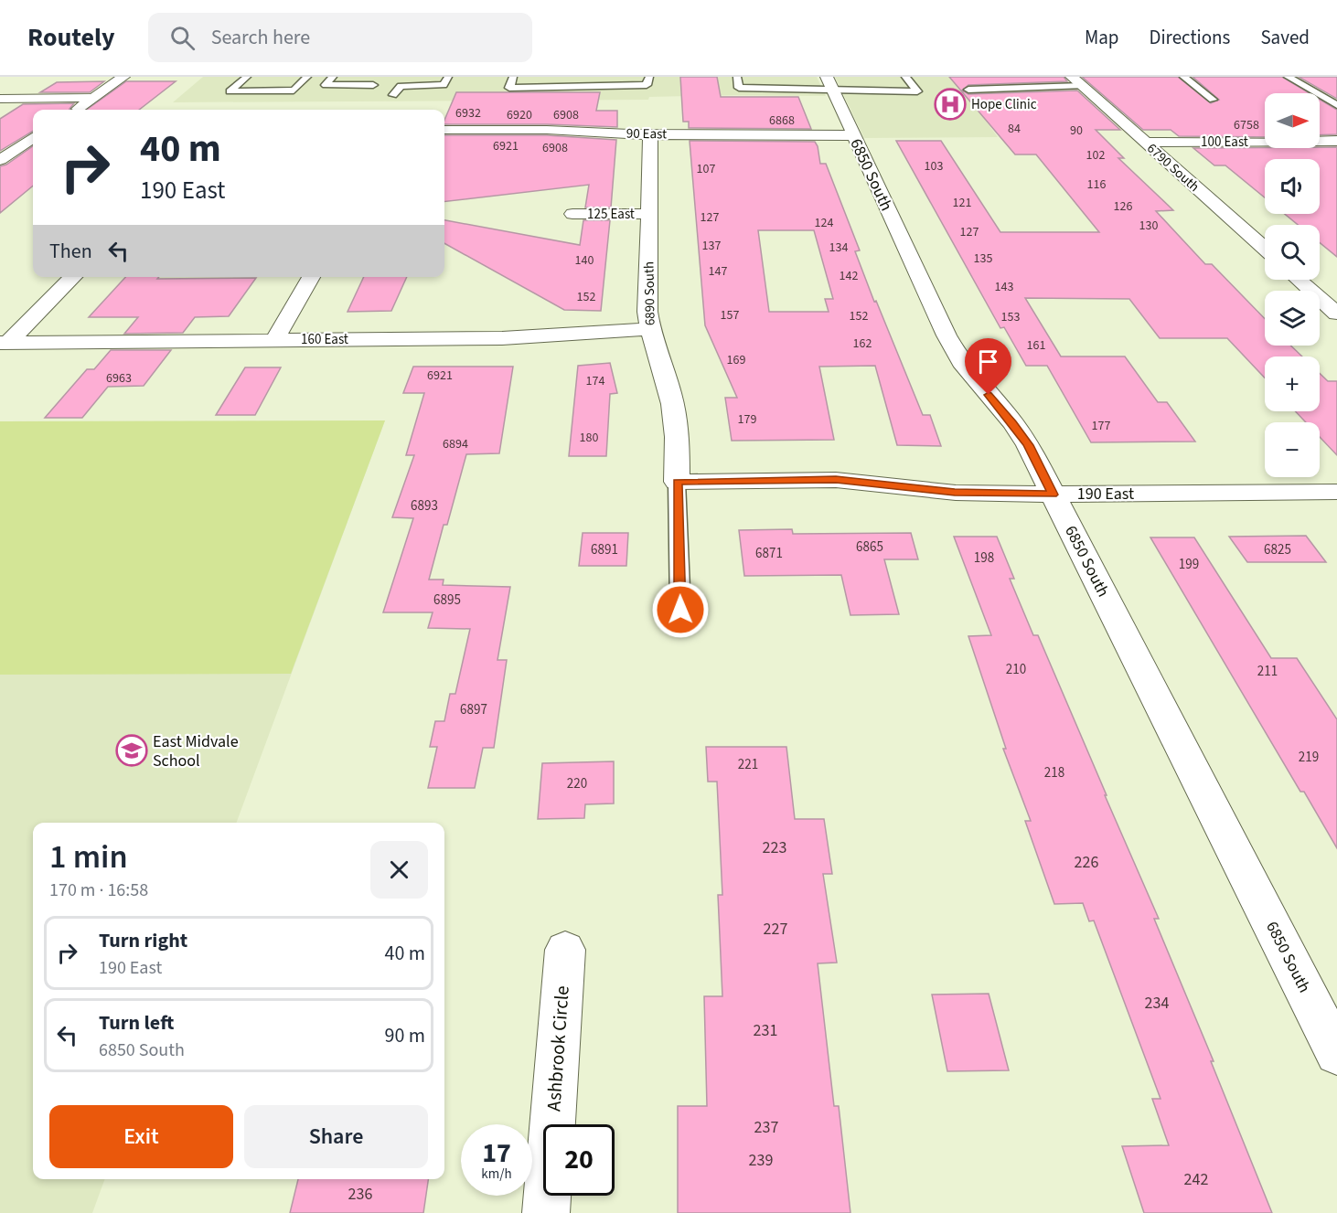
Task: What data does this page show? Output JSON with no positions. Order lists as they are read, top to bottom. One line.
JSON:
{"streets":{"street":["90 East","100 East","6790 South","6850 South","125 East","6890 South","160 East","190 East","Ashbrook Circle"]},"crossings":[["90 East","6850 South"],["90 East","6890 South"],["100 East","6790 South"],["6850 South","190 East"],["125 East","6890 South"],["6890 South","160 East"],["6890 South","190 East"]],"places":{"hospital":["Hope Clinic"],"school or university":["East Midvale School"]},"house_numbers":["6932","6920","6908","6868","6758","84","90","6921","6908","102","103","107","116","121","126","127","124","130","127","137","134","135","140","147","142","143","152","157","152","153","162","161","169","6921","6963","174","179","177","180","6894","6893","6865","6891","6825","6871","198","199","6895","210","211","6897","219","221","218","220","223","226","227","234","231","237","239","242","236"],"north":"right","page":{"header":"Routely","search":"Search here","nav":["Map","Directions","Saved"],"map_buttons":["+","−"],"turn":["40 m","190 East"],"then":"Then","heading":["1 min","170 m · 16:58"],"list":[{"name":"Turn right","note":"190 East","value":"40 m"},{"name":"Turn left","note":"6850 South","value":"90 m"}],"buttons":["Exit","Share"],"speed":"17 km/h","limit":"20"}}
